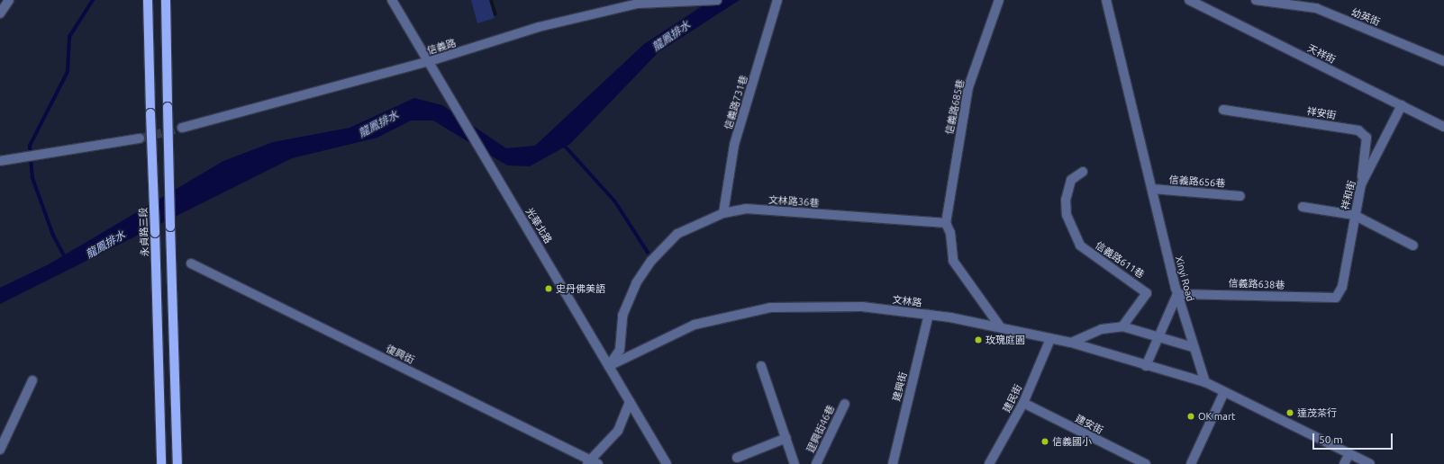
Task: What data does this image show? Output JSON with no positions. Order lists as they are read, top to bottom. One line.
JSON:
{"streets":{"main road":["永貞路三段"],"street":["幼英街","信義路","天祥街","信義路731巷","信義路685巷","祥安街","信義路656巷","祥和街","文林路36巷","光華北路","信義路611巷","Xinyi Road","信義路638巷","文林路","復興街","建興街","建民街","建安街","建興街46巷"]},"crossings":[["信義路","光華北路"],["天祥街","祥和街"],["信義路731巷","文林路36巷"],["信義路685巷","文林路36巷"],["祥安街","祥和街"],["信義路656巷","Xinyi Road"],["祥和街","信義路638巷"],["文林路36巷","光華北路"],["文林路36巷","文林路"],["光華北路","文林路"],["Xinyi Road","信義路638巷"],["Xinyi Road","文林路"],["文林路","建興街"],["文林路","建民街"],["建民街","建安街"]],"water":["龍鳳排水"],"places":["史丹佛美語","玫瑰庭園","達茂茶行","OK mart","信義國小"],"scale_bar":"50 m"}
